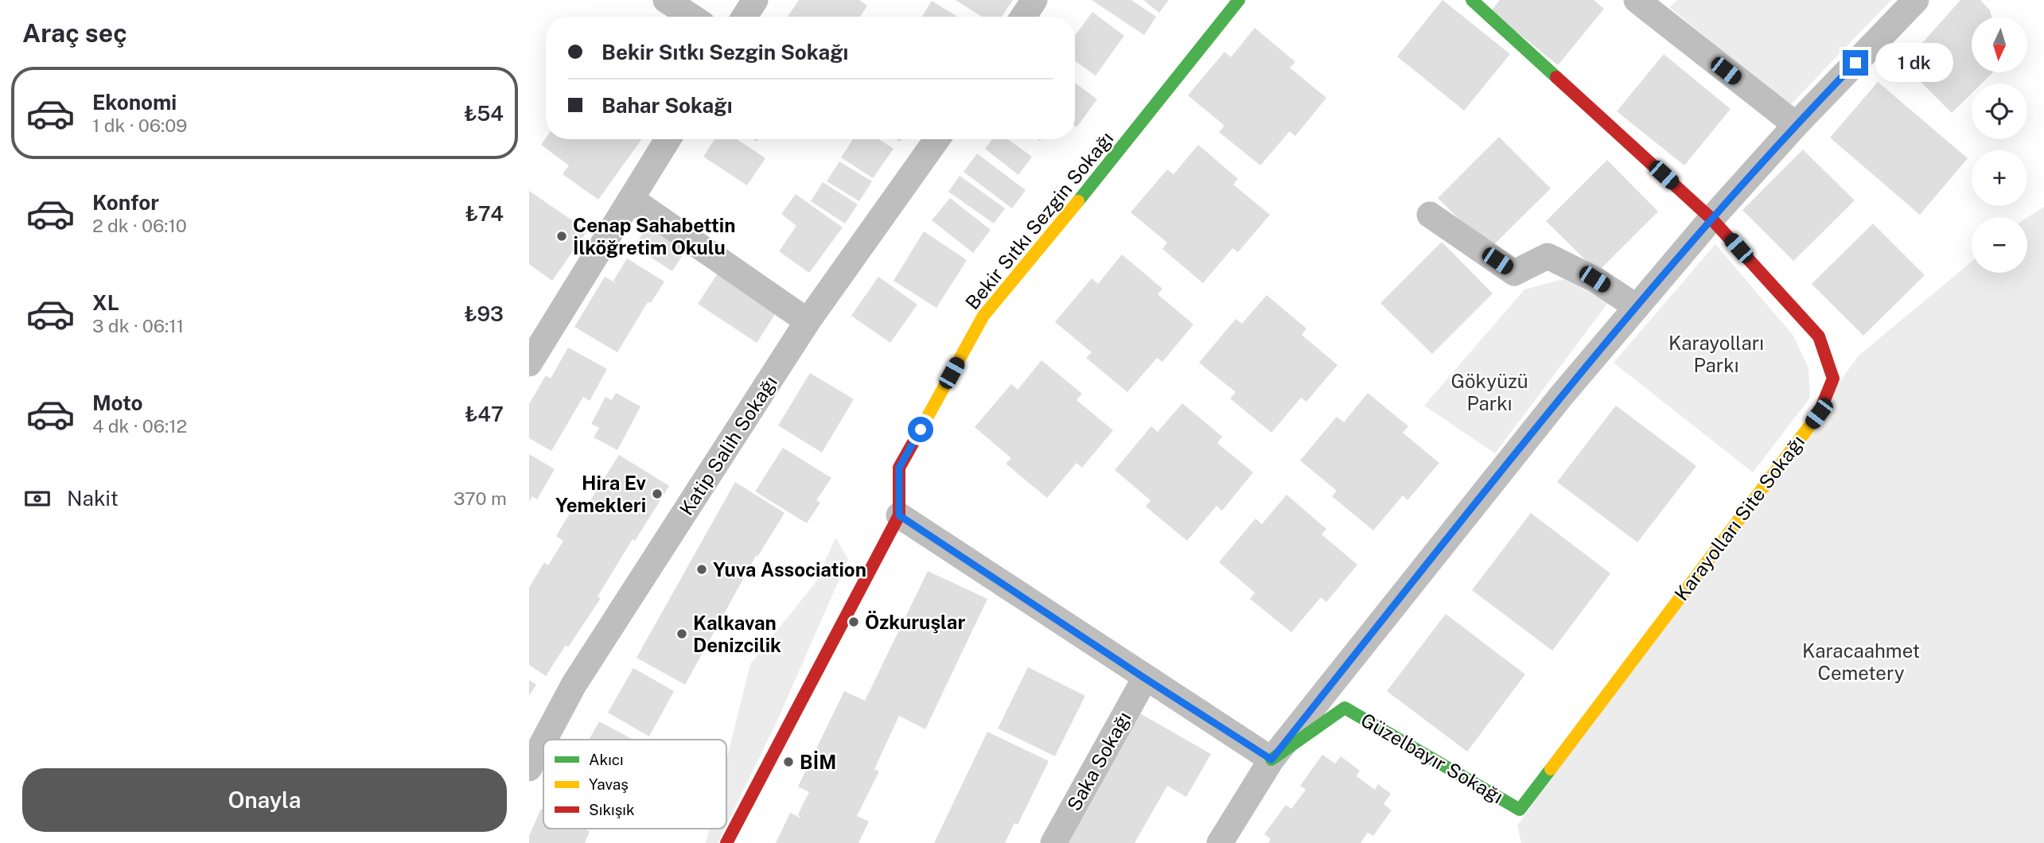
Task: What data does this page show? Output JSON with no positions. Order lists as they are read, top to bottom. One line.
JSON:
{"streets":{"street":["Bekir Sıtkı Sezgin Sokağı","Katip Salih Sokağı","Karayolları Site Sokağı","Güzelbayır Sokağı","Saka Sokağı"]},"crossings":[["Karayolları Site Sokağı","Güzelbayır Sokağı"]],"parks":["Karayolları Parkı","Gökyüzü Parkı","Karacaahmet Cemetery"],"places":["Cenap Sahabettin İlköğretim Okulu","Hira Ev Yemekleri","Yuva Association","Özkuruşlar","Kalkavan Denizcilik","BİM"],"legend":["Akıcı","Yavaş","Sıkışık"],"north":"bottom","page":{"heading":"Araç seç","map_buttons":["+","−"],"banner":["Bekir Sıtkı Sezgin Sokağı","Bahar Sokağı"],"bubble":"1 dk","list":[{"name":"Ekonomi","note":"1 dk · 06:09","value":"₺54"},{"name":"Konfor","note":"2 dk · 06:10","value":"₺74"},{"name":"XL","note":"3 dk · 06:11","value":"₺93"},{"name":"Moto","note":"4 dk · 06:12","value":"₺47"}],"pay":["Nakit","370 m"],"buttons":"Onayla"}}
